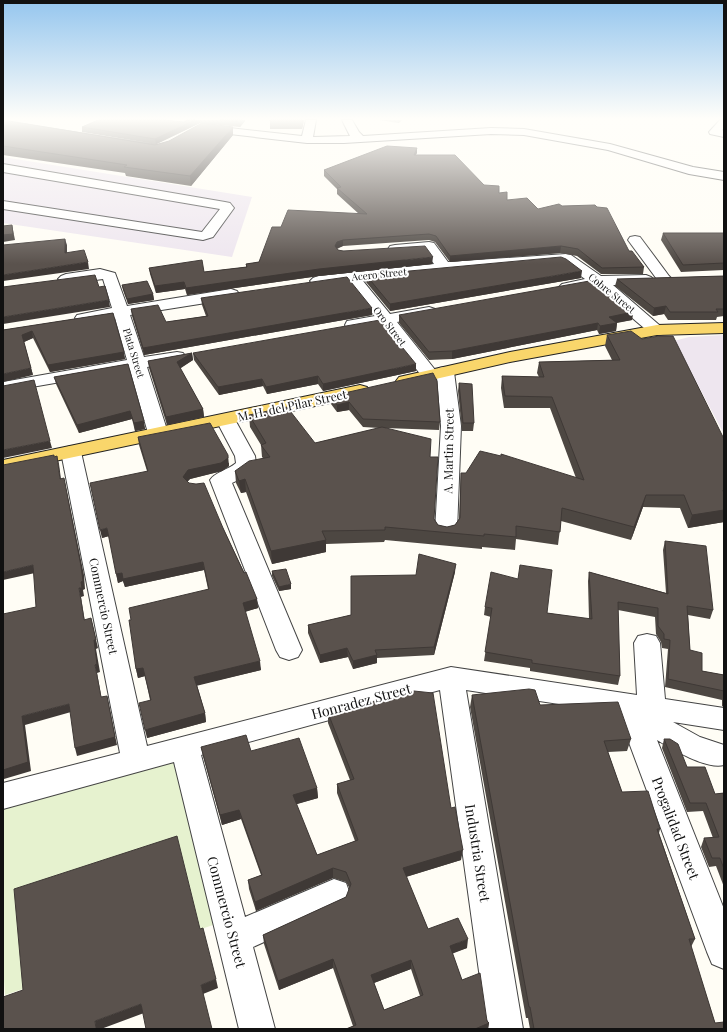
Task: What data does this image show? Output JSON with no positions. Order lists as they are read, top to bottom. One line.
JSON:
{"streets":{"main road":["M. H. del Pilar Street"],"street":["Acero Street","Cobre Street","Oro Street","Plata Street","A. Martin Street","Commercio Street","Honradez Street","Progalidad Street","Industria Street"]},"crossings":[["Acero Street","Cobre Street"],["Acero Street","Oro Street"],["Cobre Street","M. H. del Pilar Street"],["Oro Street","M. H. del Pilar Street"],["Oro Street","A. Martin Street"],["Plata Street","M. H. del Pilar Street"],["M. H. del Pilar Street","A. Martin Street"],["M. H. del Pilar Street","Commercio Street"],["Commercio Street","Honradez Street"],["Honradez Street","Progalidad Street"],["Honradez Street","Industria Street"]]}
